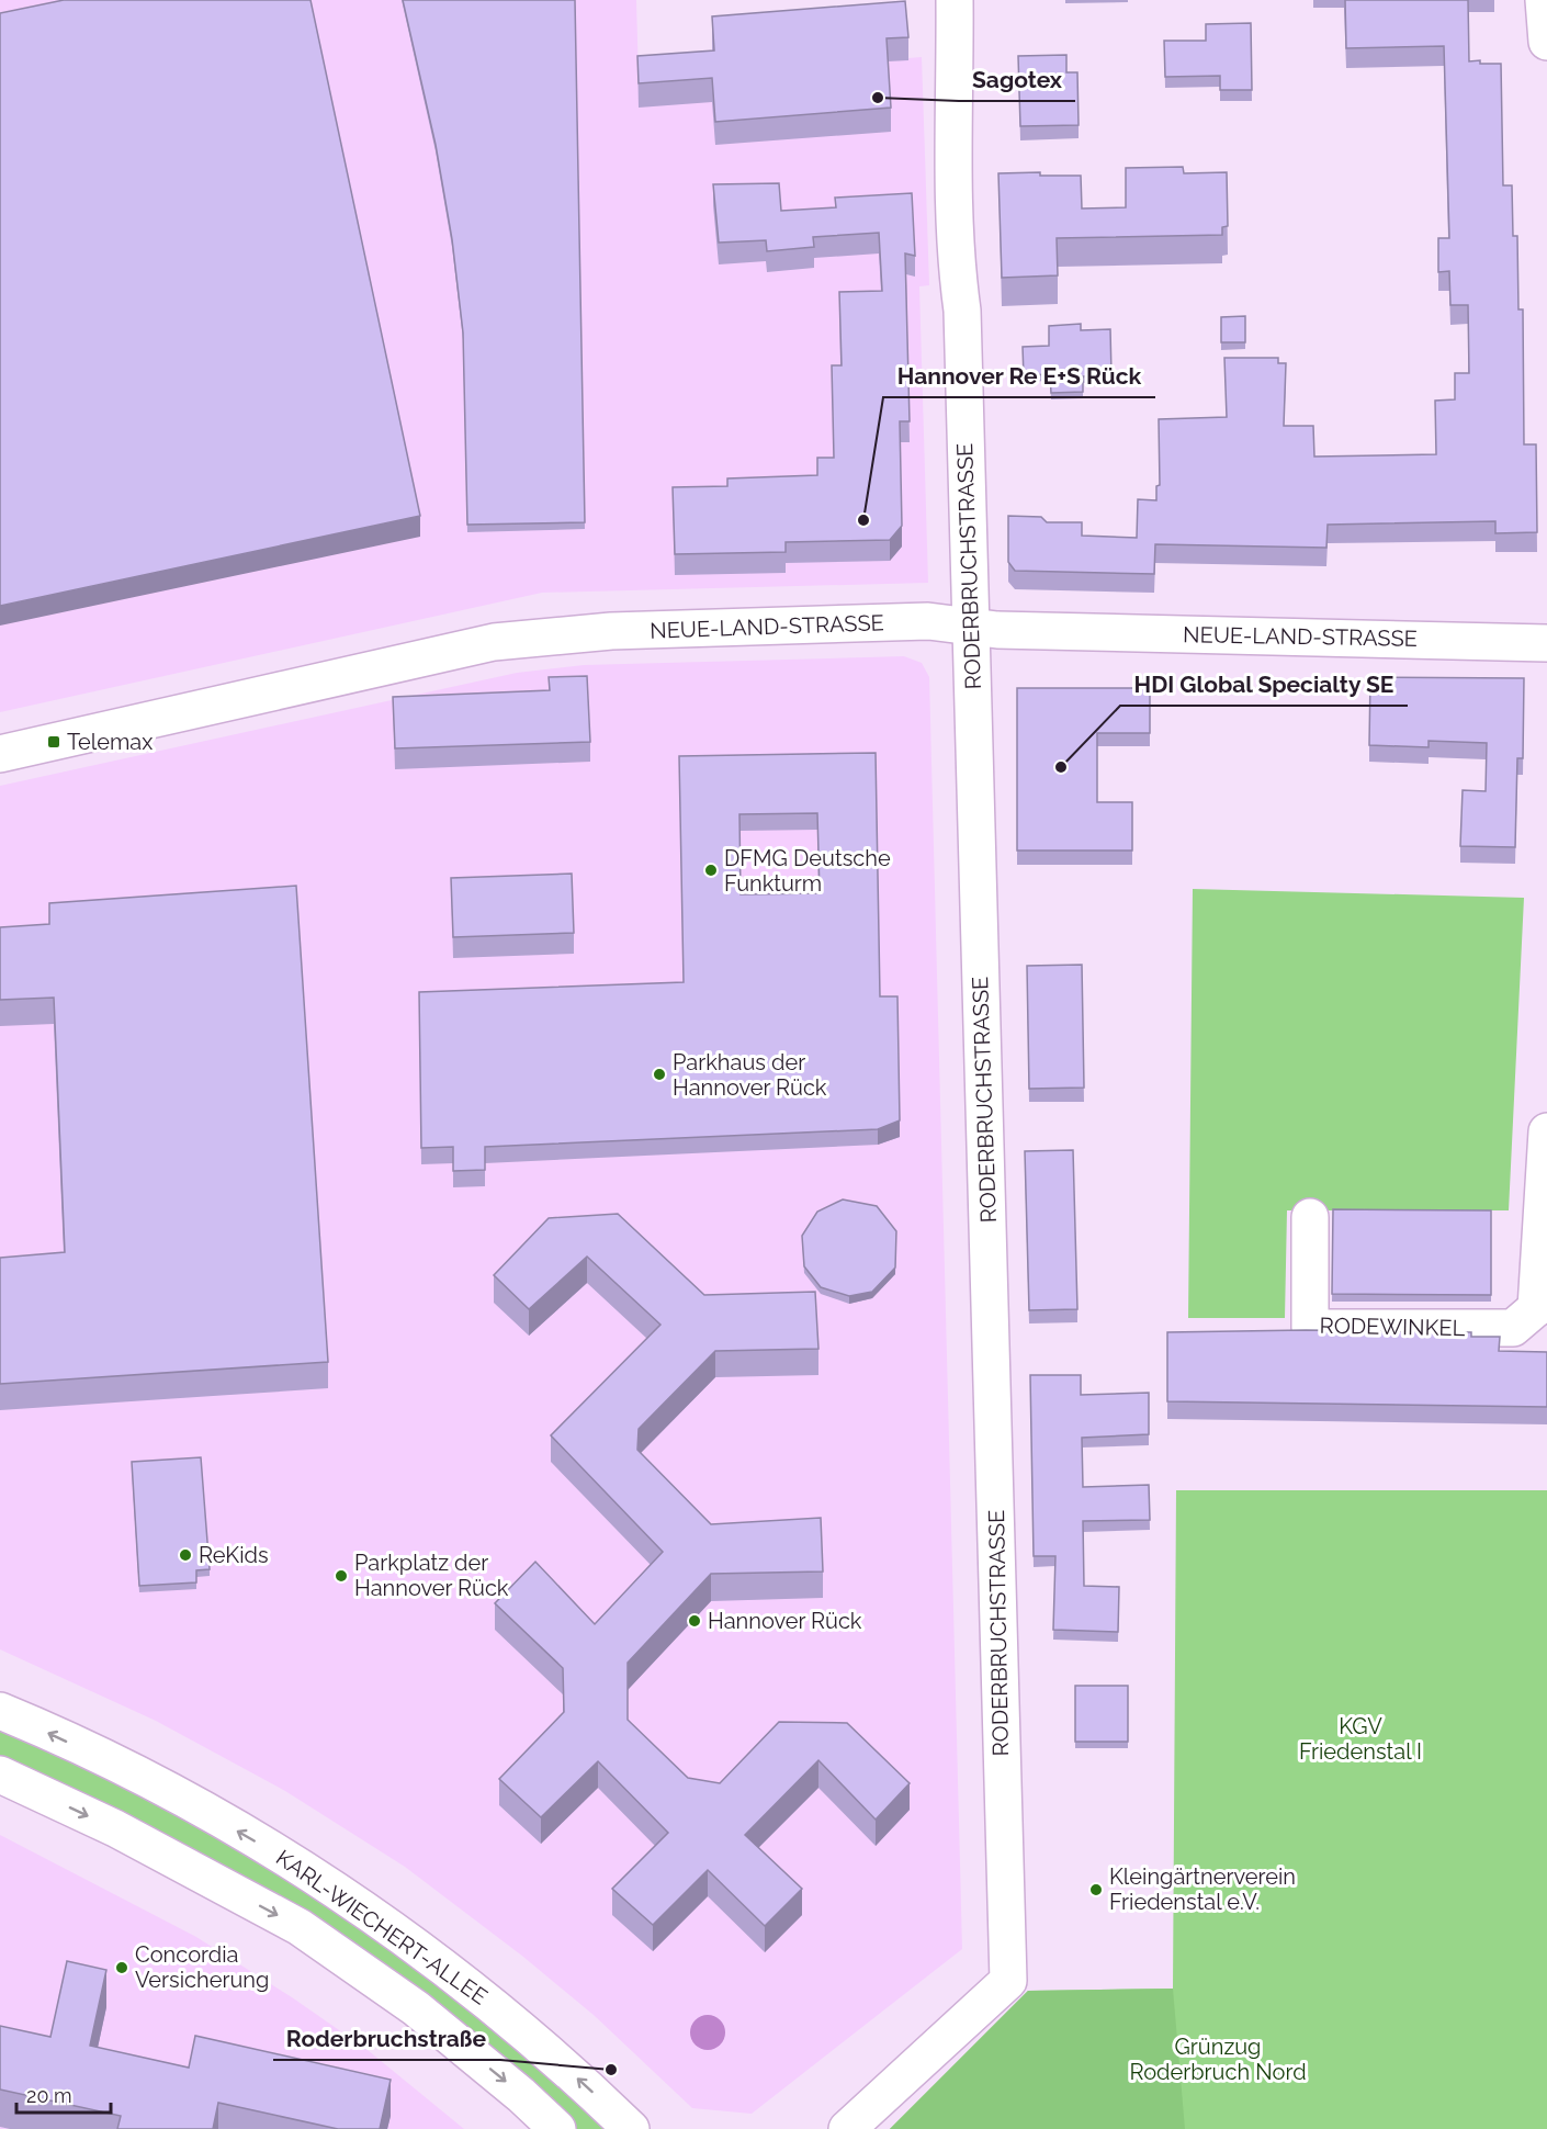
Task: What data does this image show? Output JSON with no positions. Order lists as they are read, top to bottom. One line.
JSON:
{"streets":{"street":["RODERBRUCHSTRASSE","NEUE-LAND-STRASSE","RODEWINKEL","KARL-WIECHERT-ALLEE"]},"crossings":[["RODERBRUCHSTRASSE","NEUE-LAND-STRASSE"]],"parks":["KGV Friedenstal I","Grünzug Roderbruch Nord"],"places":{"other":["Sagotex","Hannover Re E+S Rück","HDI Global Specialty SE","DFMG Deutsche Funkturm","Parkhaus der Hannover Rück","ReKids","Parkplatz der Hannover Rück","Hannover Rück","Kleingärtnerverein Friedenstal e.V.","Concordia Versicherung","Roderbruchstraße"],"transit":["Telemax"]},"scale_bar":"20 m"}
